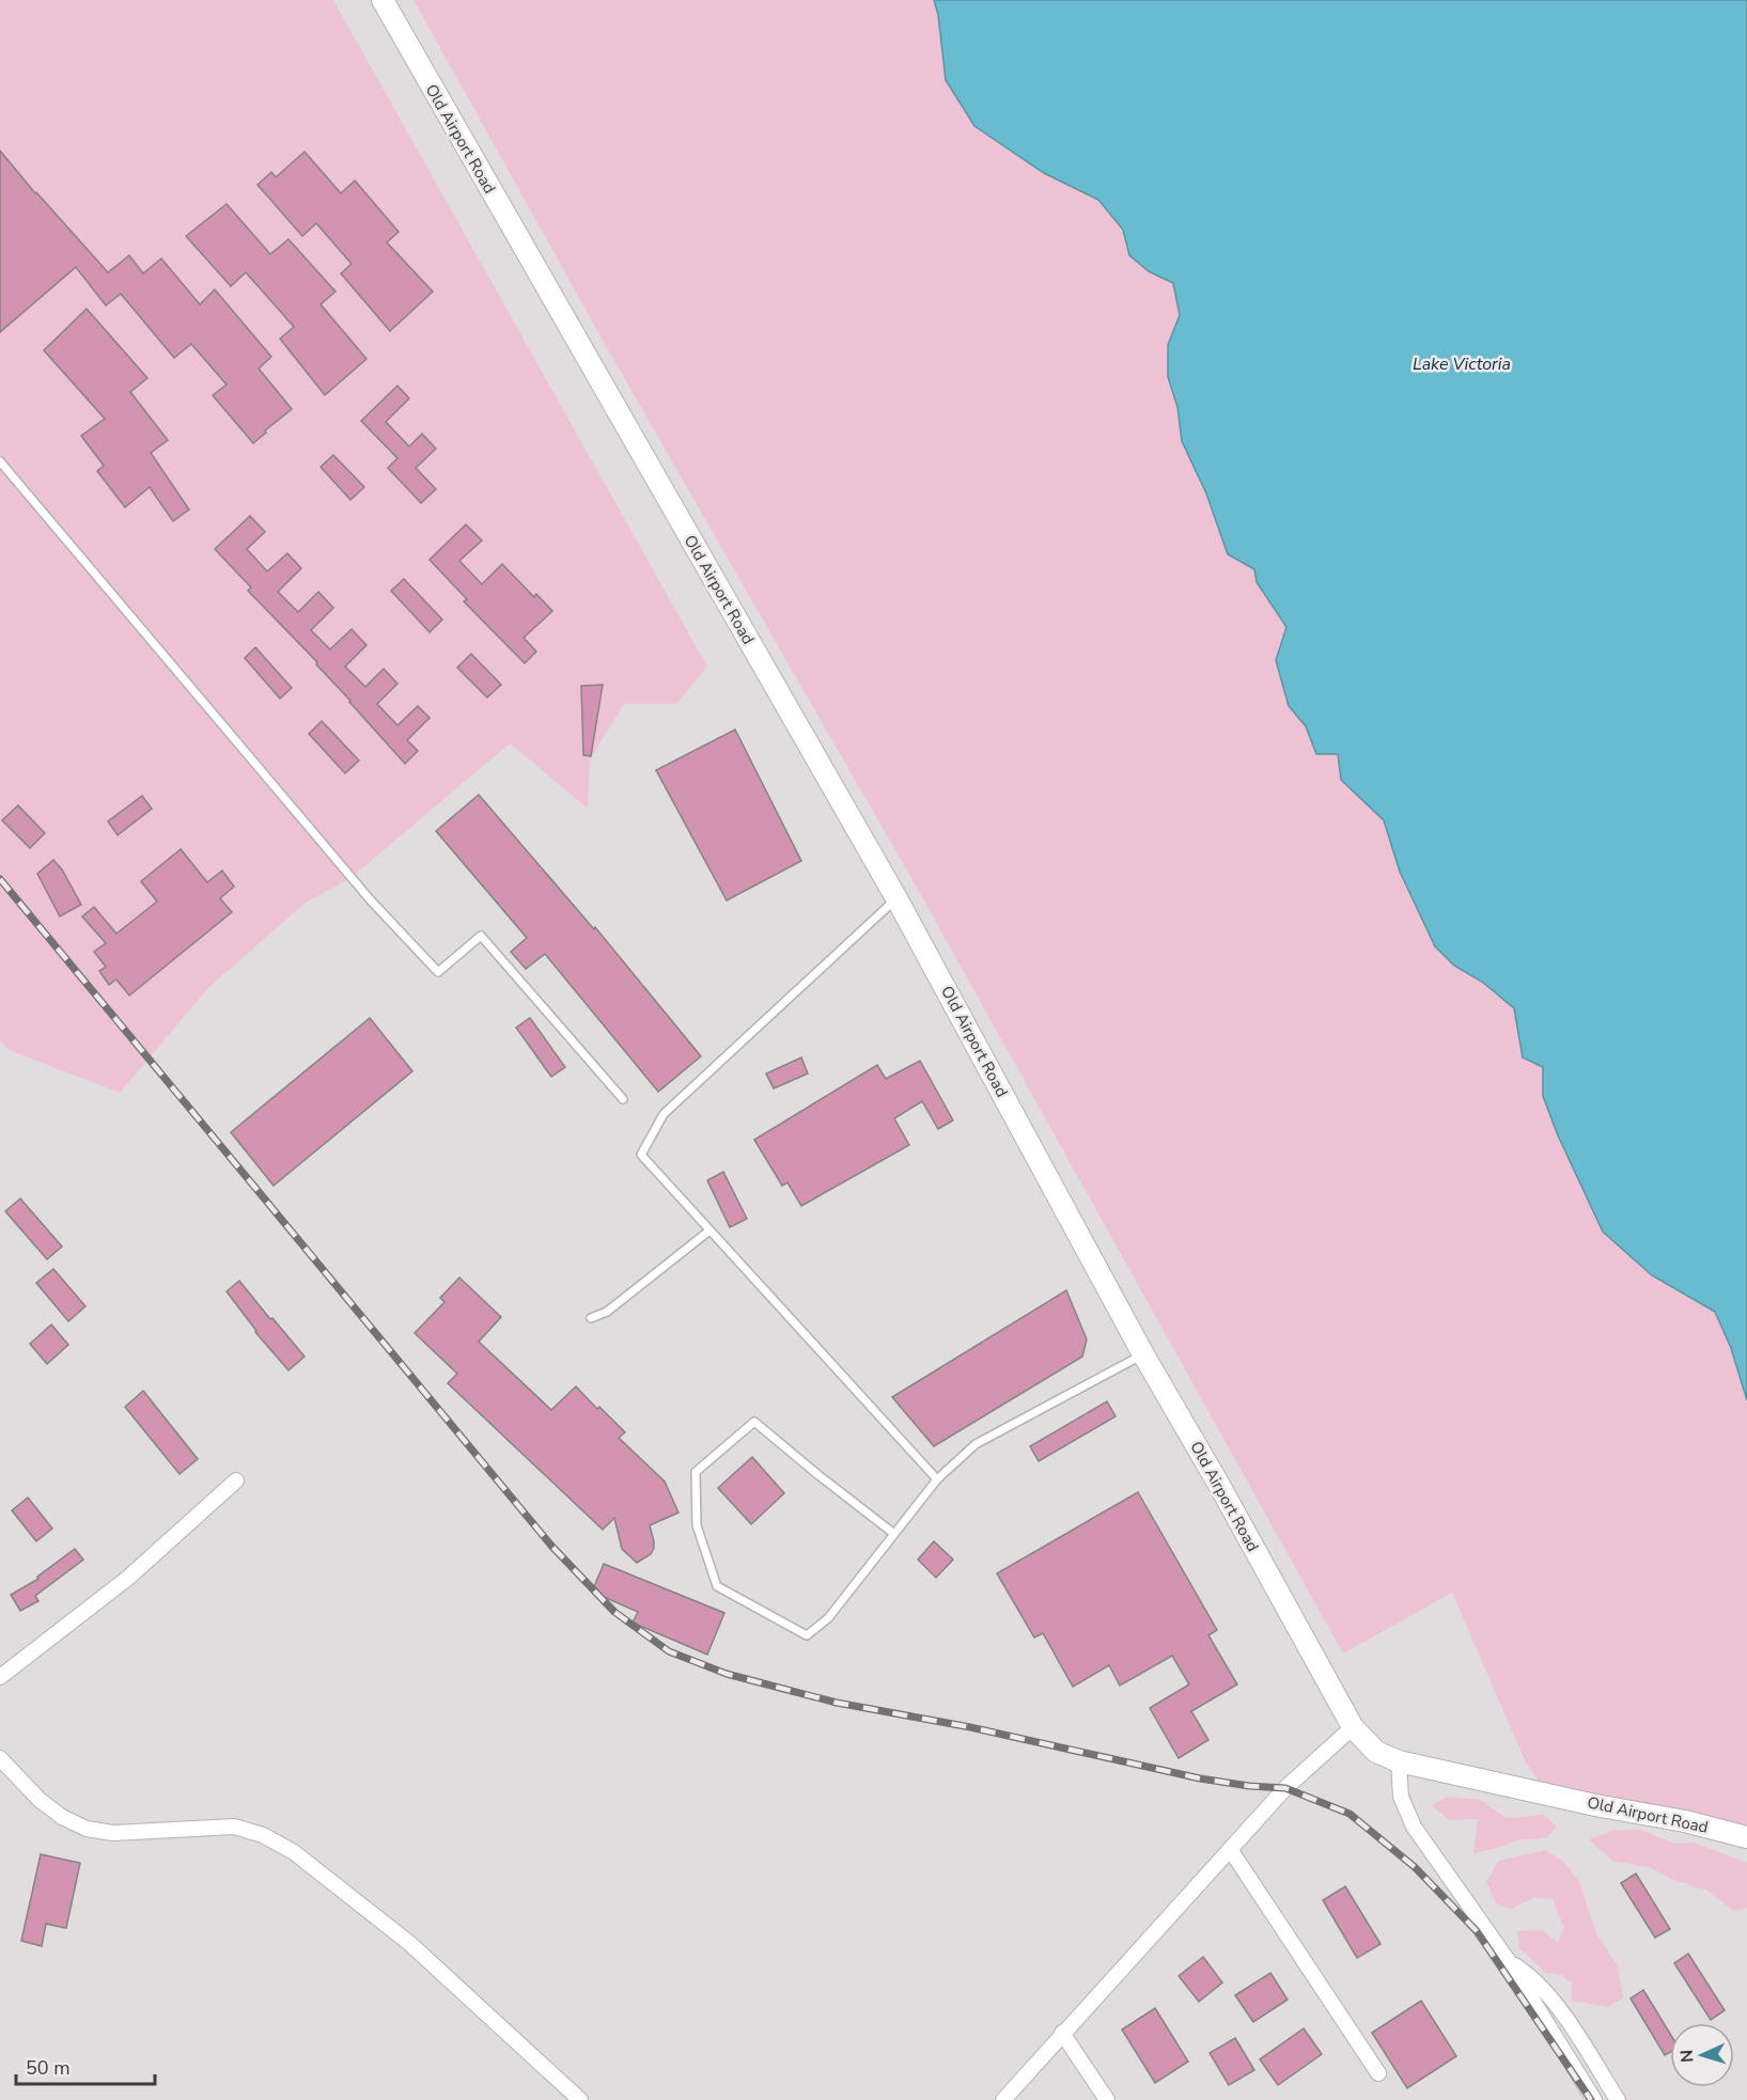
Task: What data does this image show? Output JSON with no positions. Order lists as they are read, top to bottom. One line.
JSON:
{"streets":{"main road":["Old Airport Road"]},"water":["Lake Victoria"],"scale_bar":"50 m","north":"left"}
